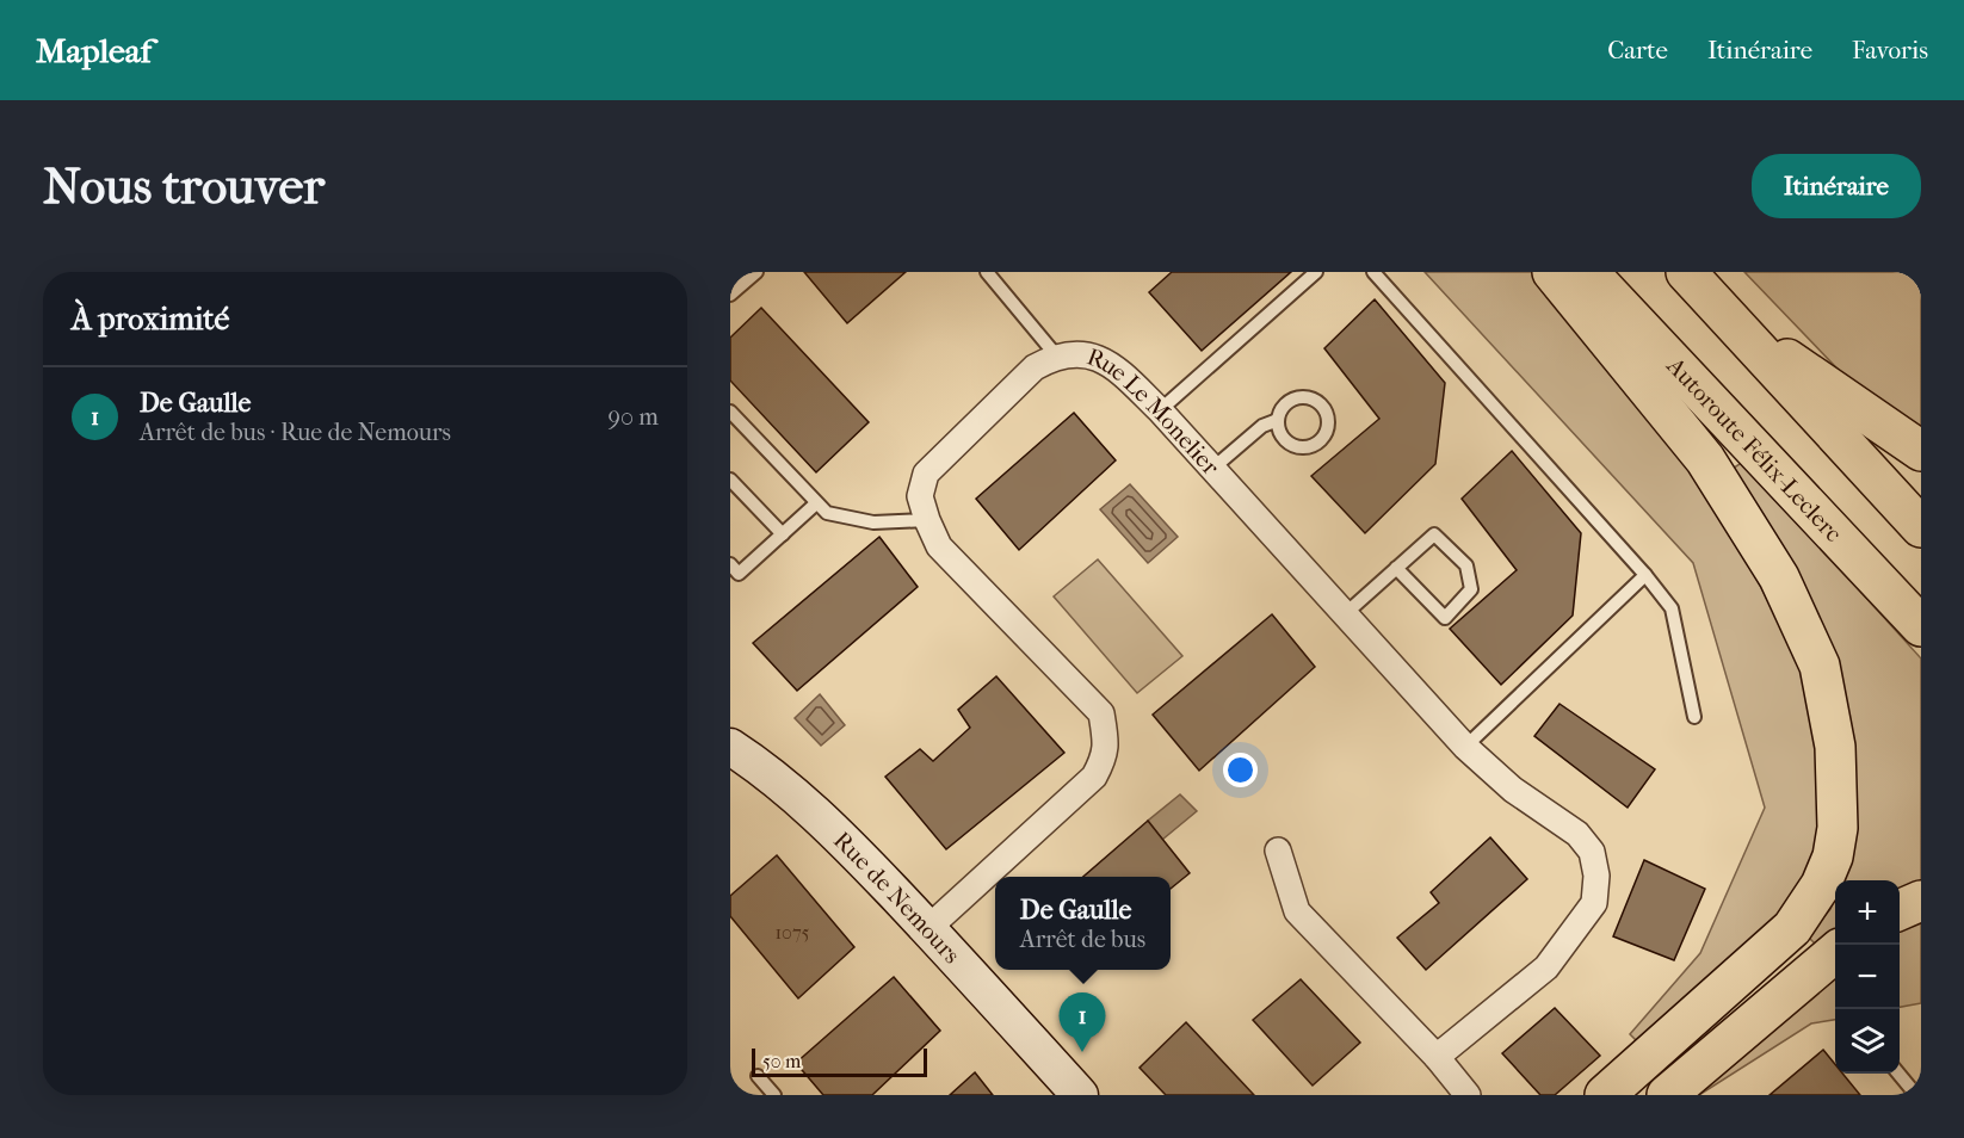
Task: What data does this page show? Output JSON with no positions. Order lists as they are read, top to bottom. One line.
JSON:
{"streets":{"highway":["Autoroute Félix-Leclerc"],"street":["Rue Le Monelier","Rue de Nemours"]},"crossings":[["Rue Le Monelier","Rue de Nemours"]],"house_numbers":["1075"],"scale_bar":"50 m","page":{"header":"Mapleaf","nav":["Carte","Itinéraire","Favoris"],"buttons":"Itinéraire","title":"Nous trouver","heading":"À proximité","list":[{"mark":"1","name":"De Gaulle","note":"Arrêt de bus · Rue de Nemours","value":"90 m"}],"popup":["De Gaulle","Arrêt de bus"],"map_buttons":["+","−"],"pins":"1","scale":"50 m"}}
